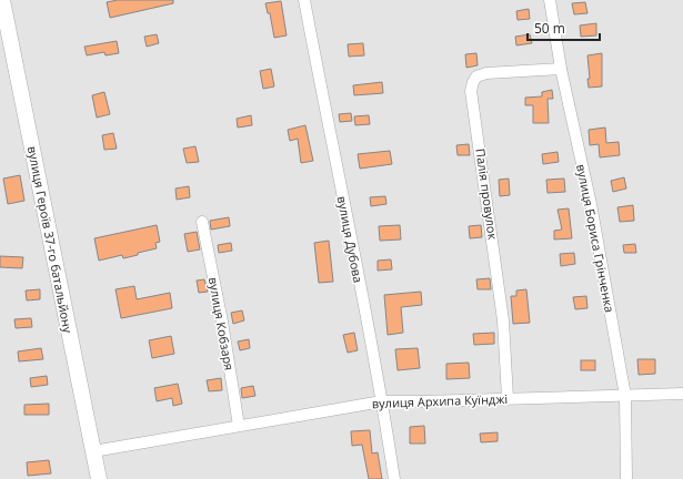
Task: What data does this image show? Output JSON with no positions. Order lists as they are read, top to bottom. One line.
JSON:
{"streets":{"street":["Палія провулок","вулиця Бориса Грінченка","вулиця Героїв 37-го батальйону","вулиця Дубова","вулиця Кобзаря","вулиця Архипа Куїнджі"]},"crossings":[["Палія провулок","вулиця Бориса Грінченка"],["Палія провулок","вулиця Архипа Куїнджі"],["вулиця Бориса Грінченка","вулиця Архипа Куїнджі"],["вулиця Героїв 37-го батальйону","вулиця Архипа Куїнджі"],["вулиця Дубова","вулиця Архипа Куїнджі"],["вулиця Кобзаря","вулиця Архипа Куїнджі"]],"scale_bar":"50 m"}
